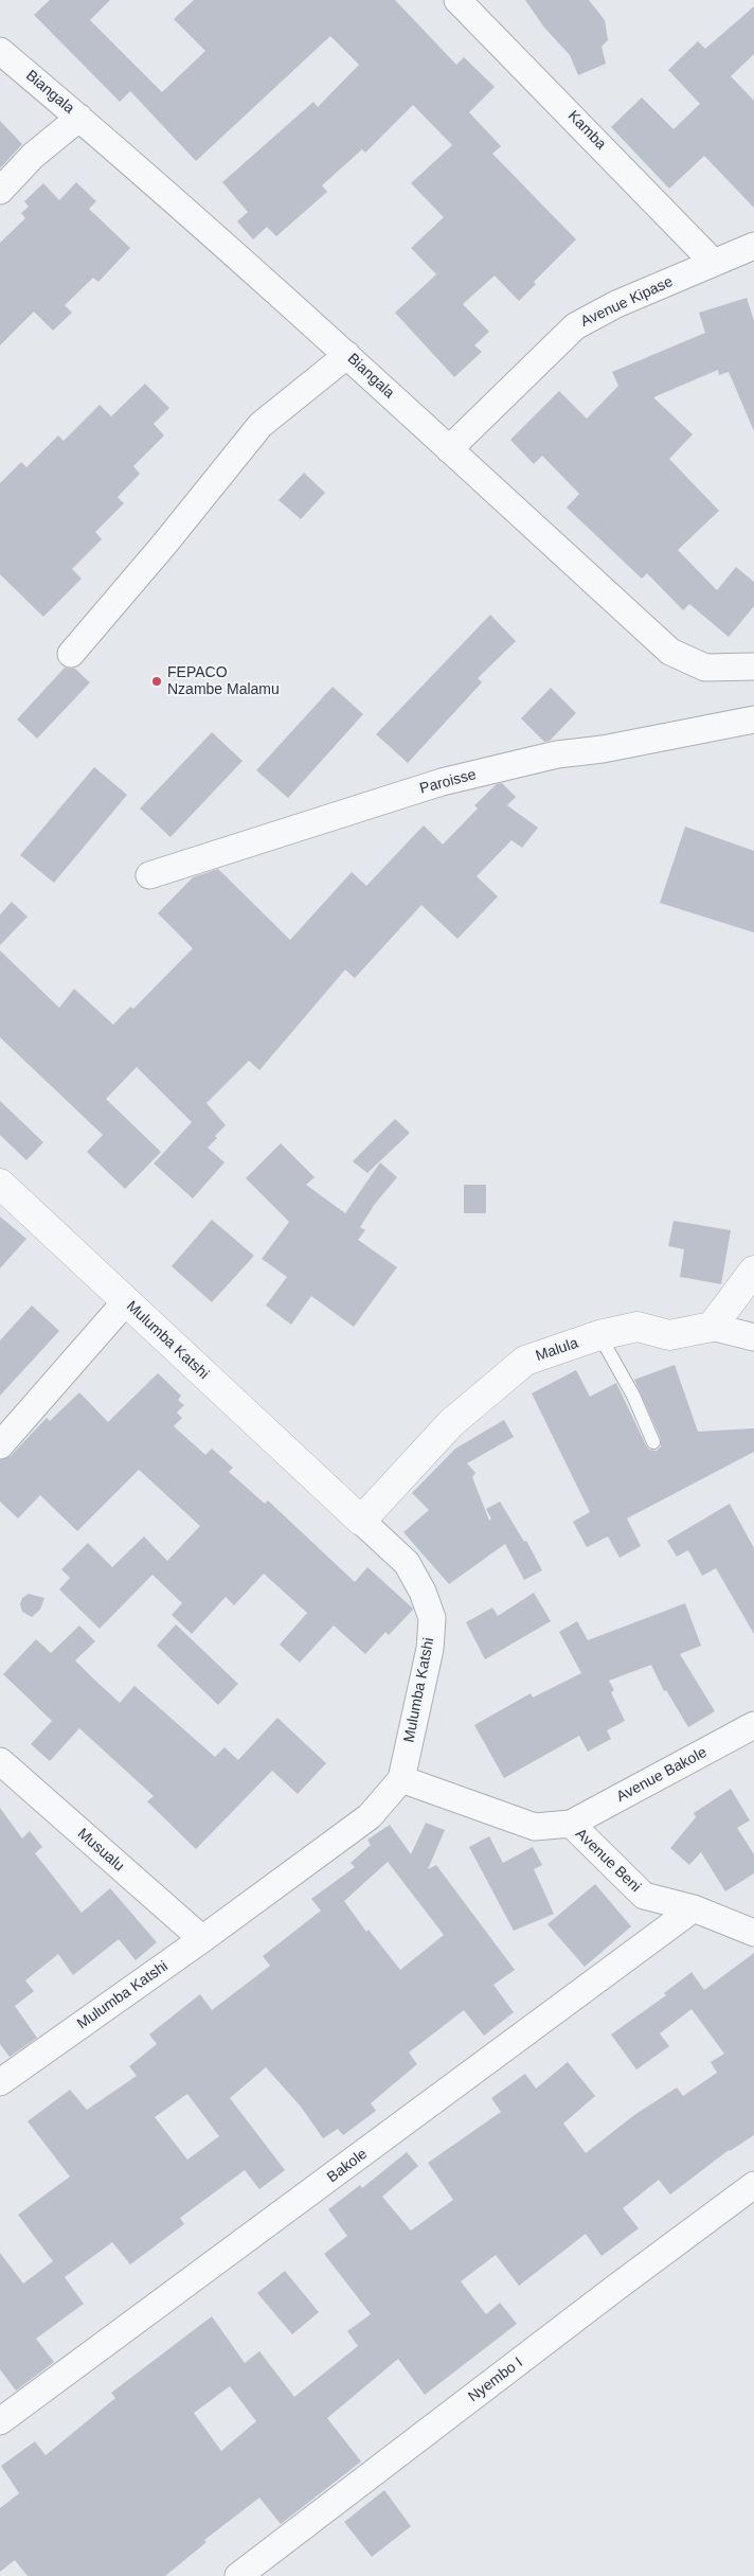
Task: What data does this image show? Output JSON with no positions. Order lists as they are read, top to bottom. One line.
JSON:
{"streets":{"street":["Biangala","Kamba","Avenue Kipase","Paroisse","Mulumba Katshi","Malula","Avenue Bakole","Musualu","Avenue Beni","Bakole","Nyembo I"]},"crossings":[["Biangala","Avenue Kipase"],["Kamba","Avenue Kipase"],["Mulumba Katshi","Malula"],["Mulumba Katshi","Musualu"],["Mulumba Katshi","Avenue Beni"],["Avenue Bakole","Avenue Beni"],["Avenue Beni","Bakole"]],"places":["FEPACO Nzambe Malamu"]}
